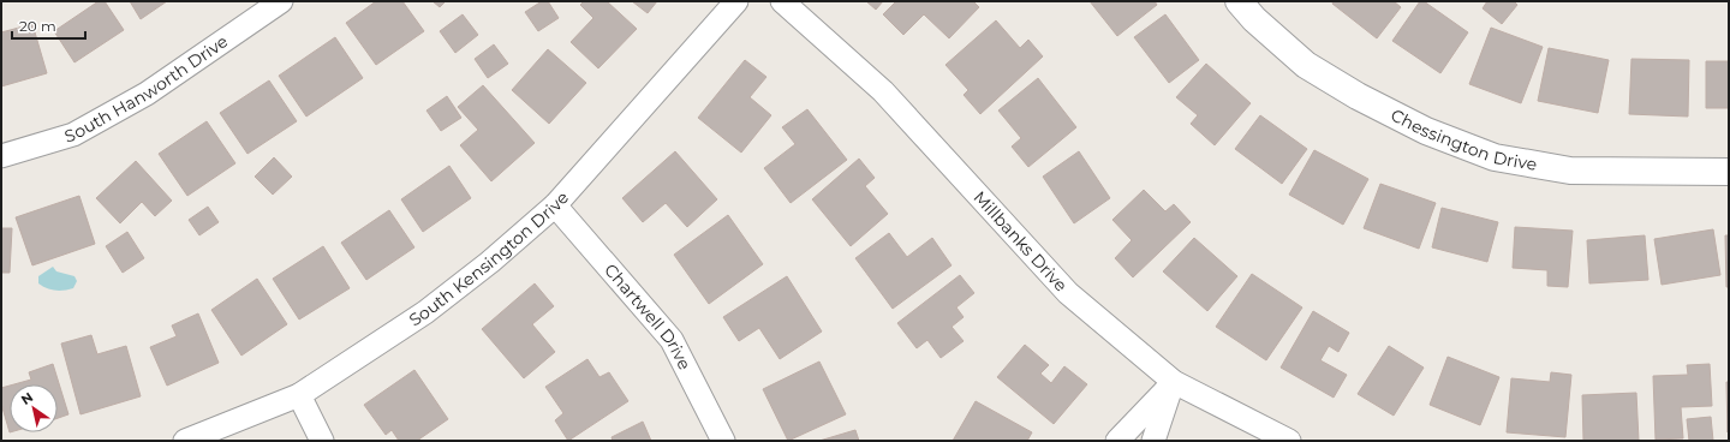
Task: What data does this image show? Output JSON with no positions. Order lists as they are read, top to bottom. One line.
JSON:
{"streets":{"street":["South Hanworth Drive","Chessington Drive","Millbanks Drive","South Kensington Drive","Chartwell Drive"]},"crossings":[["South Kensington Drive","Chartwell Drive"]],"scale_bar":"20 m","north":"top left"}
